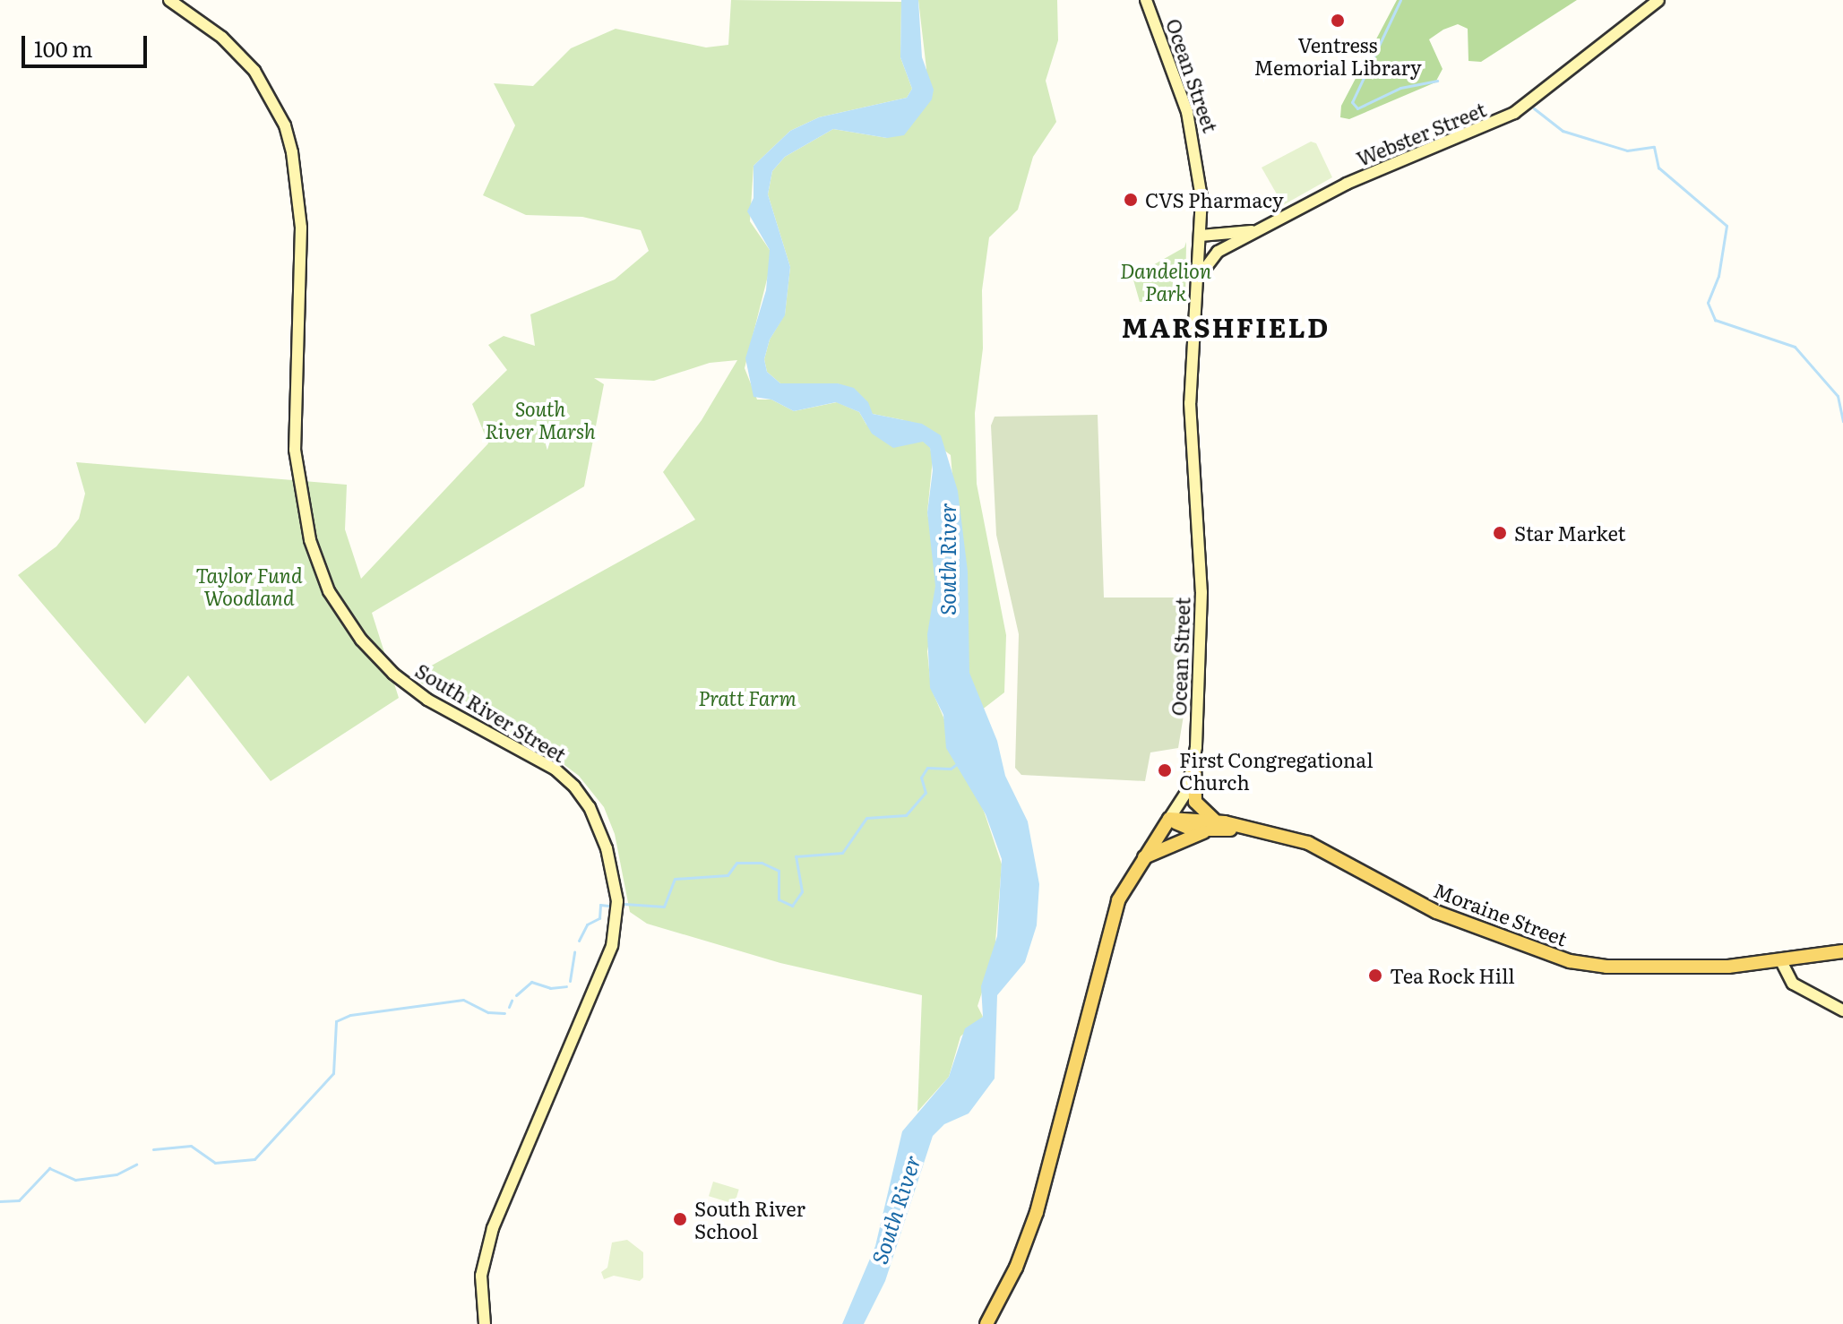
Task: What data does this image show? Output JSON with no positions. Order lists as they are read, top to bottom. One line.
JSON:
{"streets":{"main road":["Ocean Street","Moraine Street"],"street":["Webster Street","South River Street"]},"crossings":[["Ocean Street","Webster Street"],["Ocean Street","Moraine Street"]],"districts":["MARSHFIELD"],"water":["South River"],"parks":["Dandelion Park","South River Marsh","Taylor Fund Woodland","Pratt Farm"],"places":["Ventress Memorial Library","CVS Pharmacy","Star Market","First Congregational Church","Tea Rock Hill","South River School"],"scale_bar":"100 m"}
